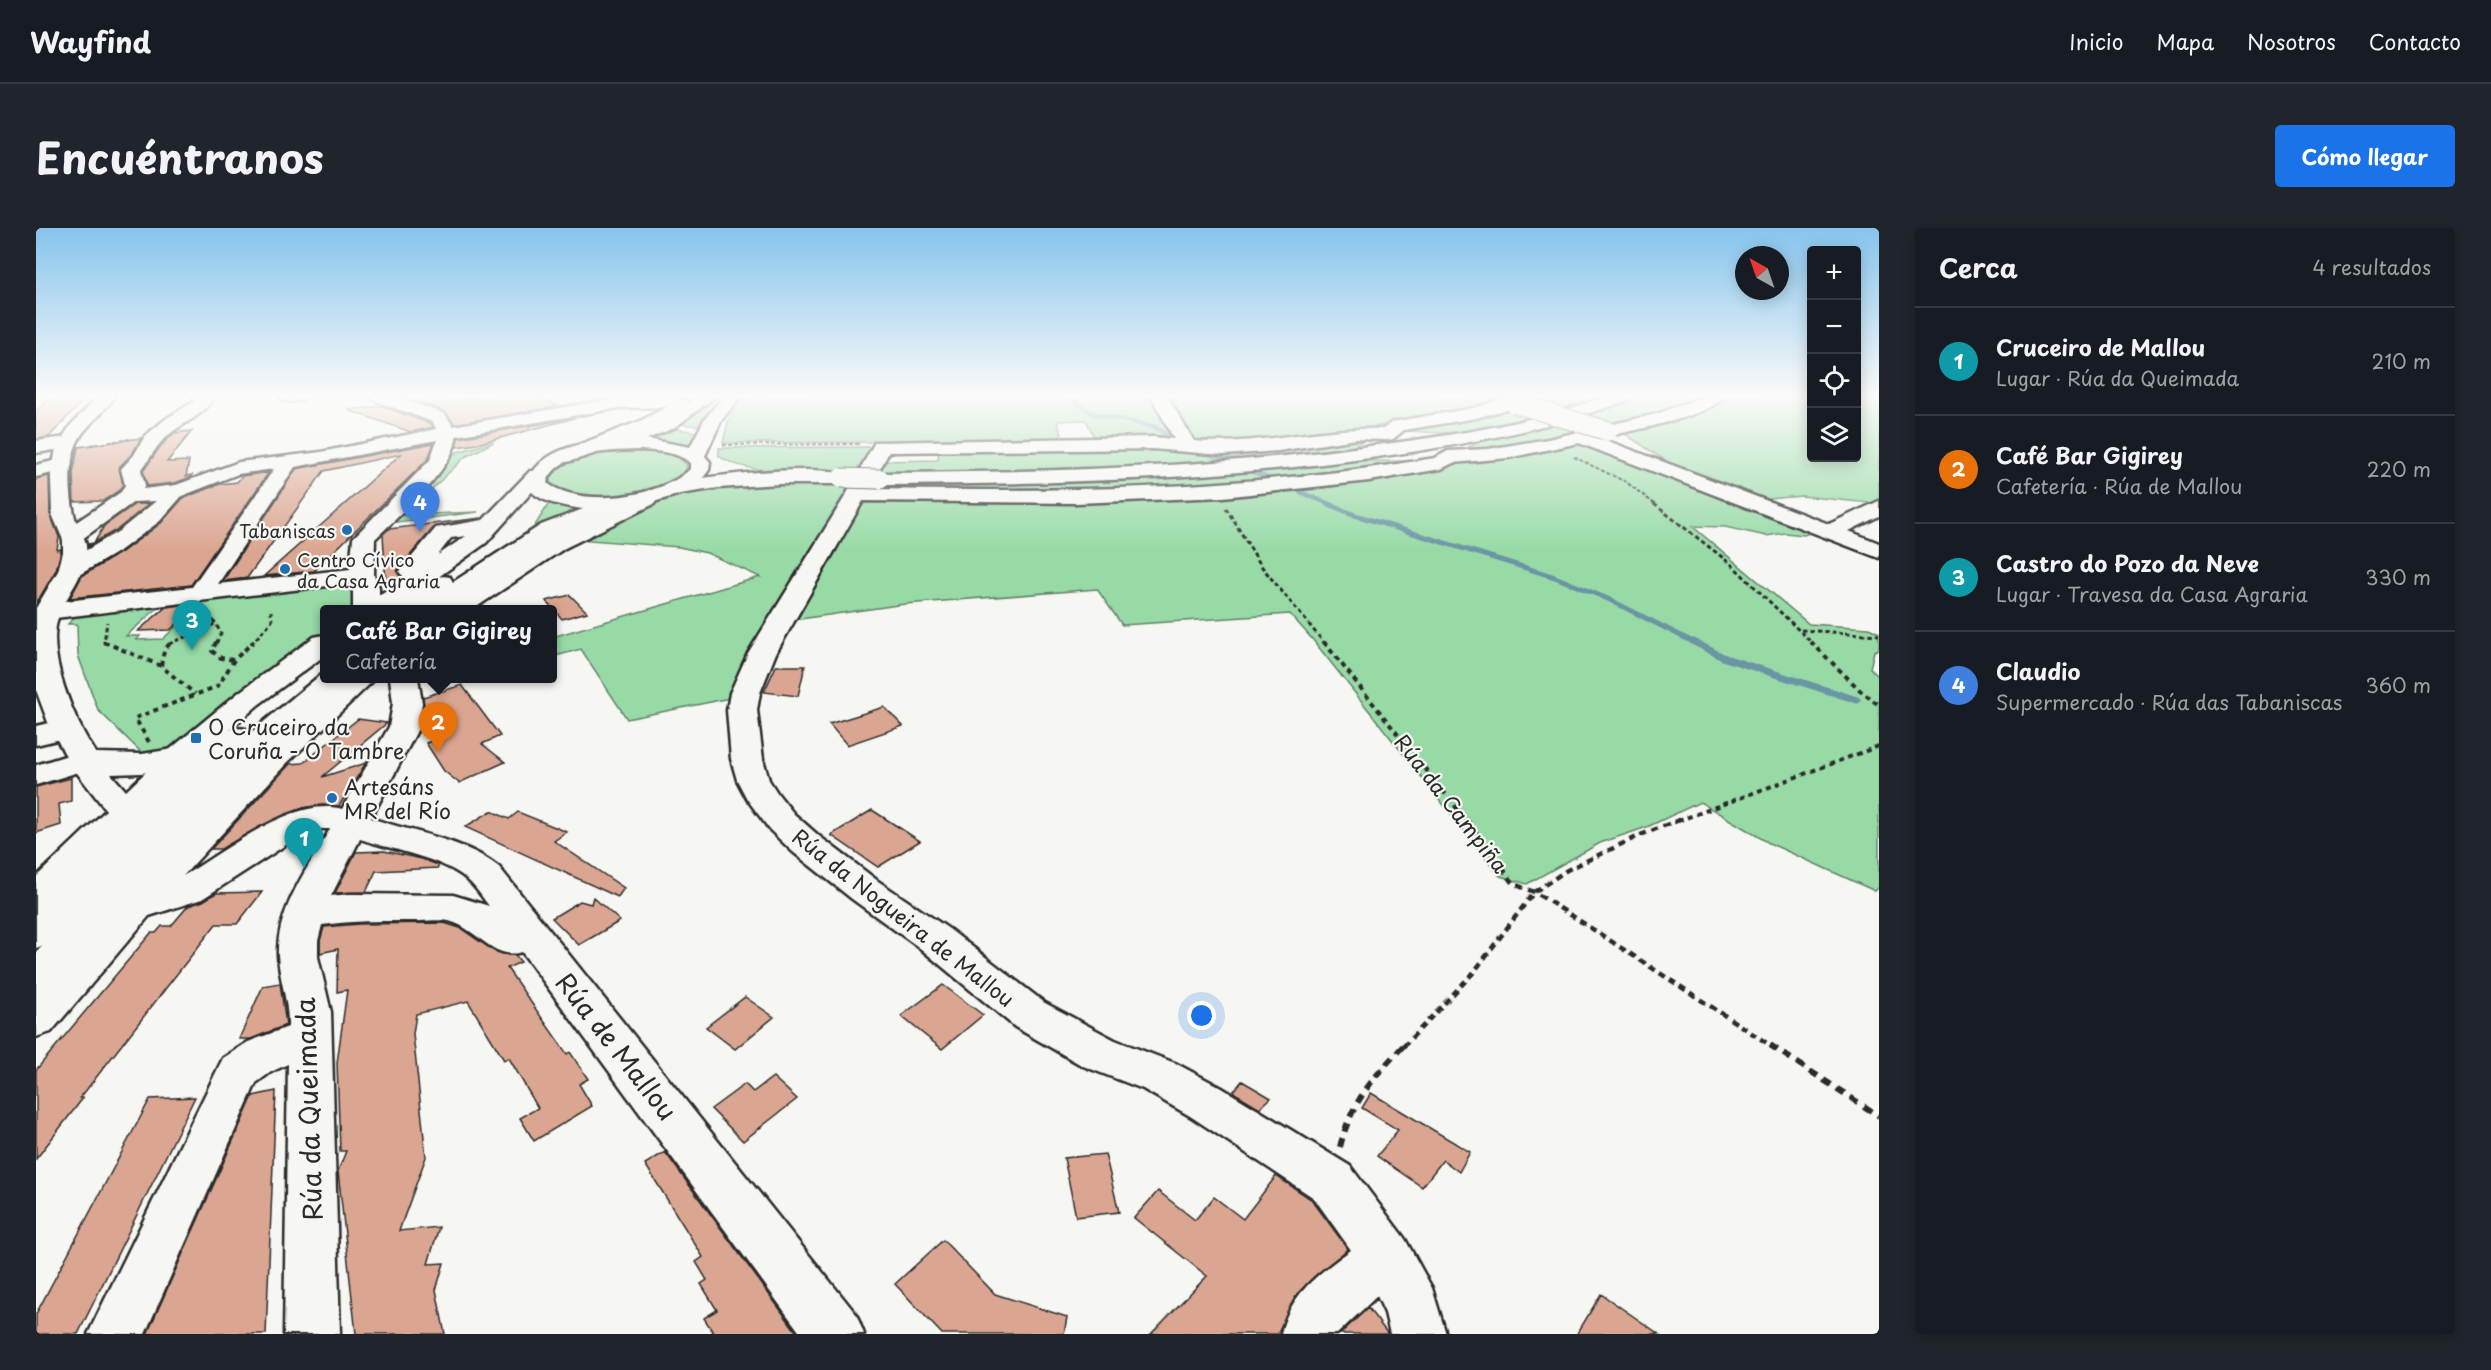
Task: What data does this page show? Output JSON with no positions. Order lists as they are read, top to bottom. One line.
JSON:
{"streets":{"street":["Rúa da Nogueira de Mallou","Rúa de Mallou","Rúa da Queimada"],"path":["Rúa da Campiña"]},"crossings":[["Rúa de Mallou","Rúa da Queimada"]],"places":{"other":["Tabaniscas","Centro Cívico da Casa Agraria","Artesáns MR del Río"],"transit":["O Cruceiro da Coruña - O Tambre"]},"north":"top left","page":{"header":"Wayfind","nav":["Inicio","Mapa","Nosotros","Contacto"],"title":"Encuéntranos","buttons":"Cómo llegar","heading":["Cerca","4 resultados"],"map_buttons":["+","−"],"list":[{"mark":"1","name":"Cruceiro de Mallou","note":"Lugar · Rúa da Queimada","value":"210 m"},{"mark":"2","name":"Café Bar Gigirey","note":"Cafetería · Rúa de Mallou","value":"220 m"},{"mark":"3","name":"Castro do Pozo da Neve","note":"Lugar · Travesa da Casa Agraria","value":"330 m"},{"mark":"4","name":"Claudio","note":"Supermercado · Rúa das Tabaniscas","value":"360 m"}],"pins":["4","3","2","1"],"popup":["Café Bar Gigirey","Cafetería"]}}
